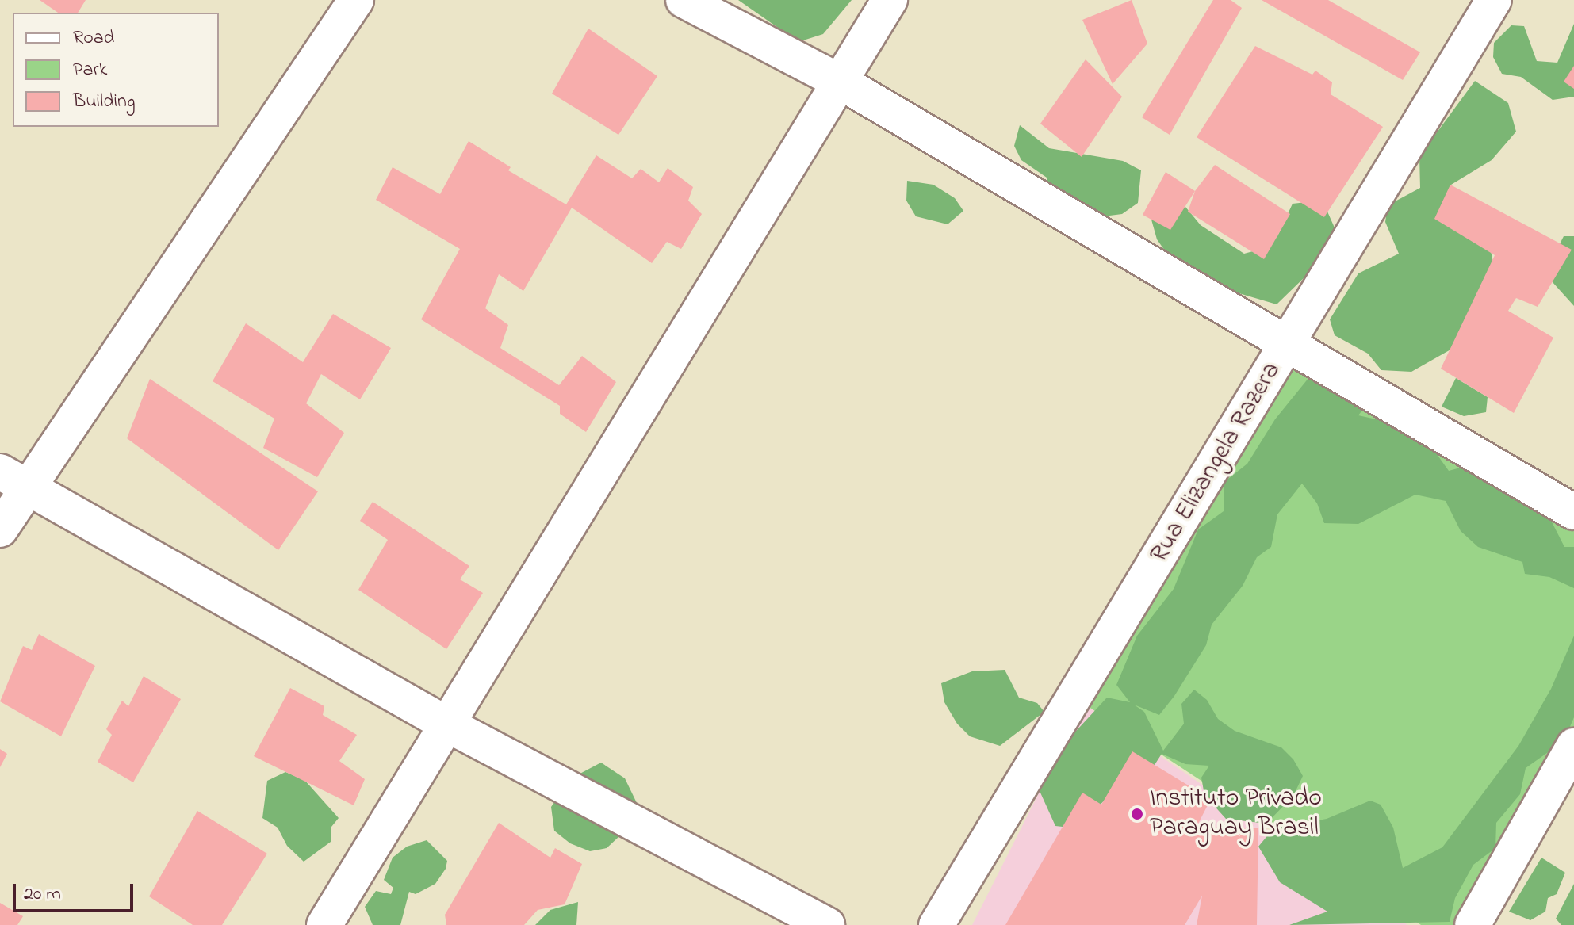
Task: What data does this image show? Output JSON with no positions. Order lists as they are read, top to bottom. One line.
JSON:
{"streets":{"street":["Rua Elizangela Razera"]},"places":["Instituto Privado Paraguay Brasil"],"legend":["Road","Park","Building"],"scale_bar":"20 m"}
